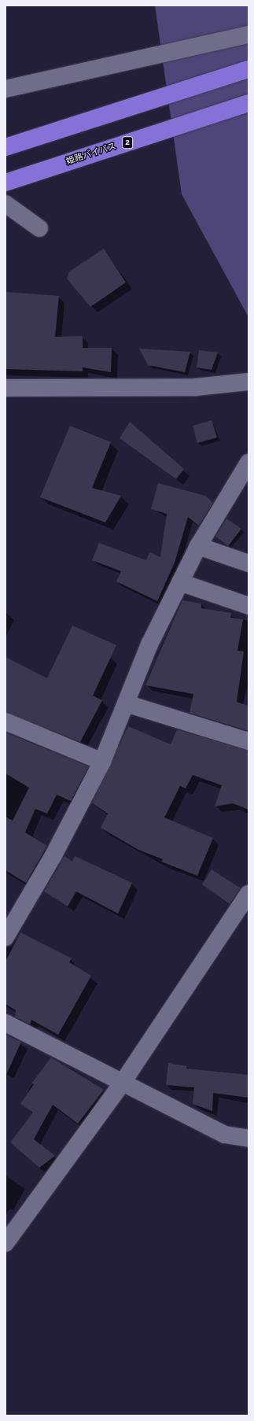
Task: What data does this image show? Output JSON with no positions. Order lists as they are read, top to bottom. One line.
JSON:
{"streets":{"highway":["2","姫路バイパス"]}}
